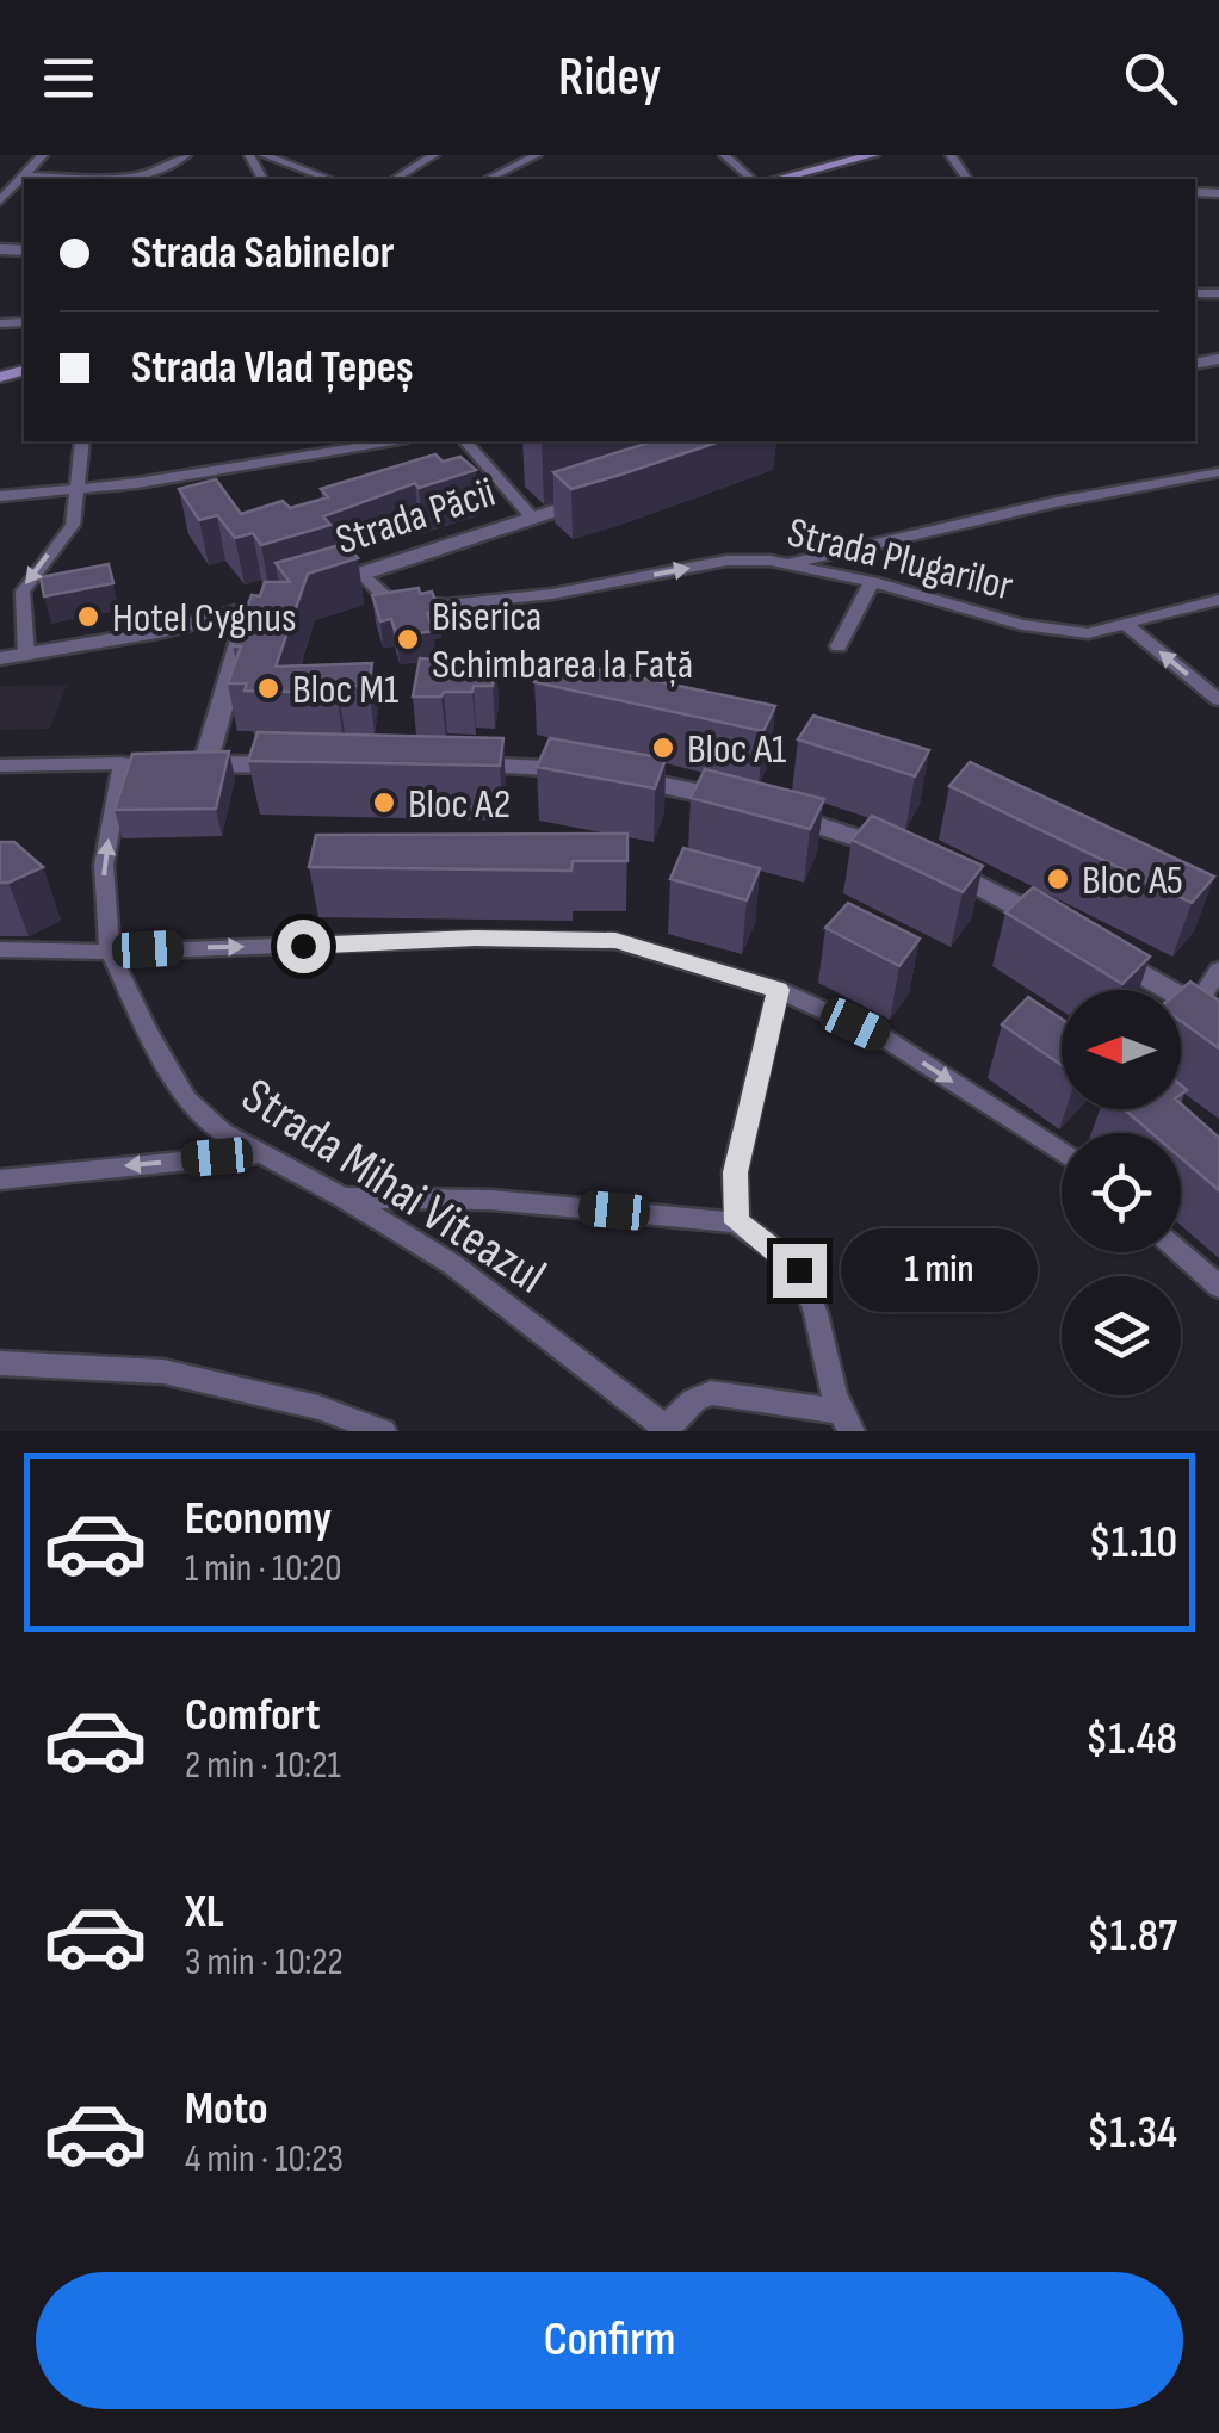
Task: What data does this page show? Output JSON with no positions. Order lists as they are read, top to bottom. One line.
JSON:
{"streets":{"street":["Strada Păcii","Strada Plugarilor","Strada Mihai Viteazul"]},"crossings":[["Strada Păcii","Strada Plugarilor"]],"one_way":["Strada Plugarilor"],"places":["Hotel Cygnus","Biserica Schimbarea la Față","Bloc M1","Bloc A1","Bloc A2","Bloc A5"],"north":"left","page":{"header":"Ridey","banner":["Strada Sabinelor","Strada Vlad Țepeș"],"bubble":"1 min","list":[{"name":"Economy","note":"1 min · 10:20","value":"$1.10"},{"name":"Comfort","note":"2 min · 10:21","value":"$1.48"},{"name":"XL","note":"3 min · 10:22","value":"$1.87"},{"name":"Moto","note":"4 min · 10:23","value":"$1.34"}],"buttons":"Confirm"}}
